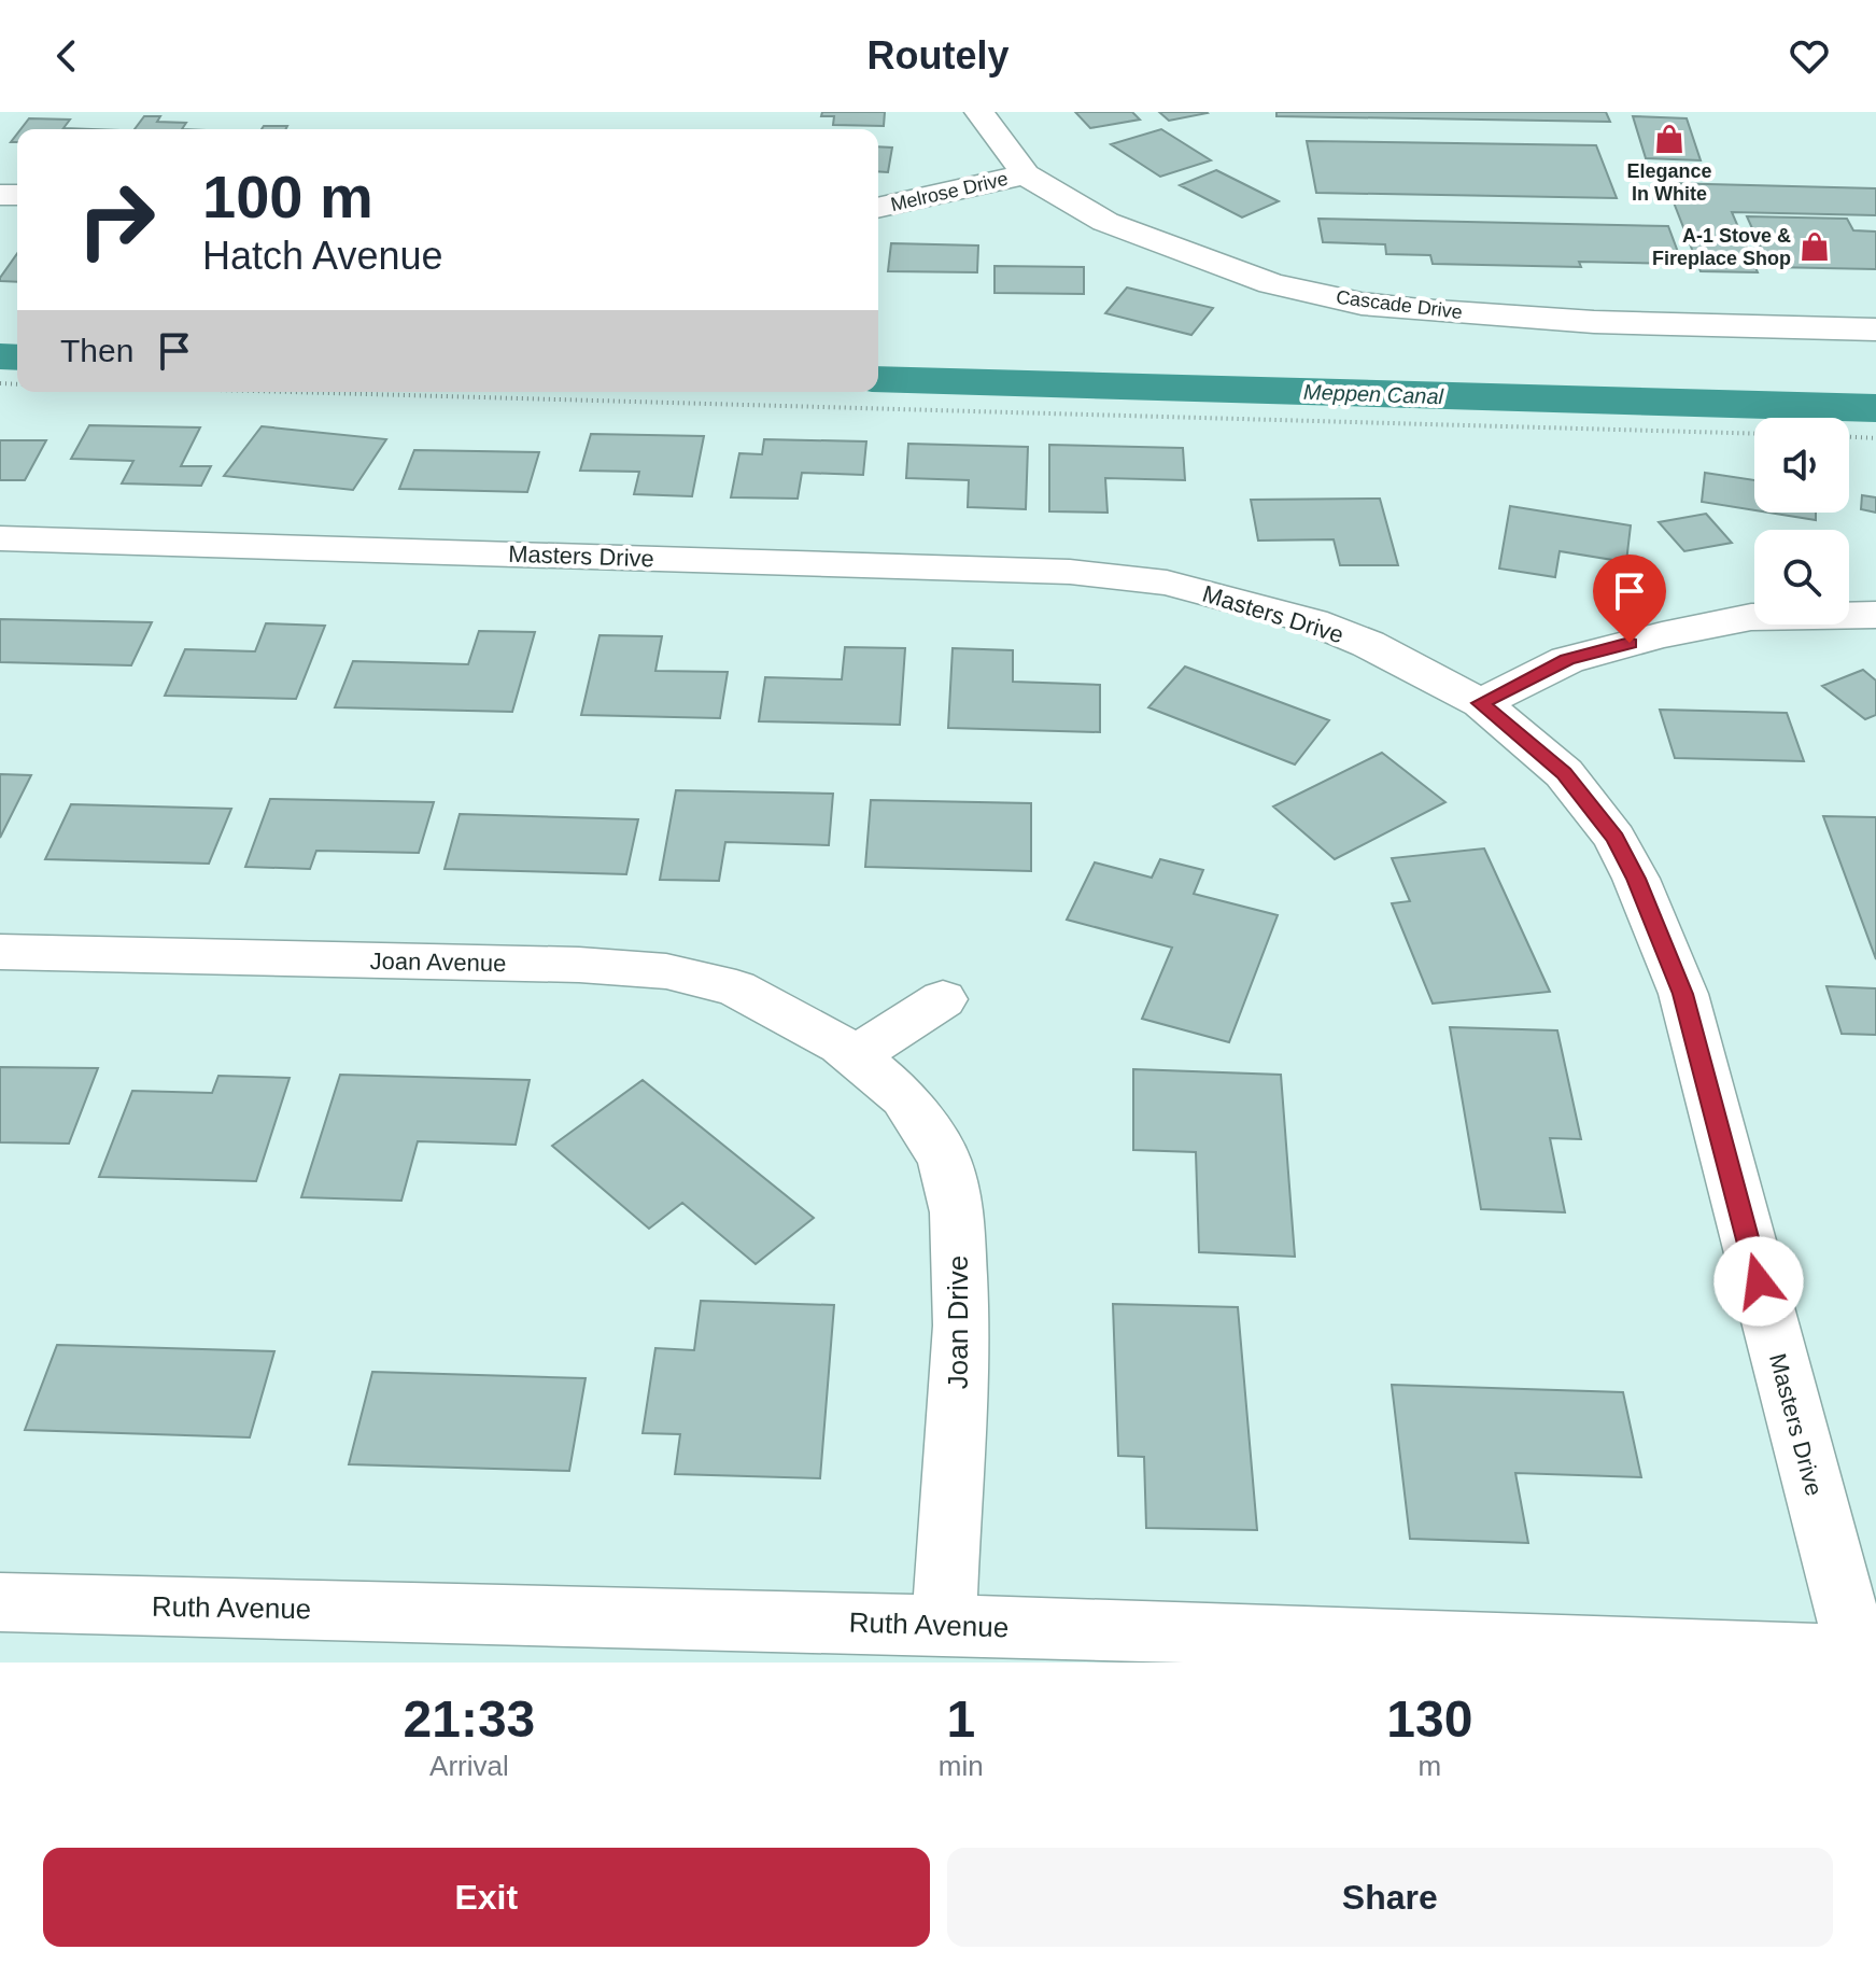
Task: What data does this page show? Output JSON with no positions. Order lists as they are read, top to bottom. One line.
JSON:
{"streets":{"street":["Melrose Drive","Cascade Drive","Masters Drive","Joan Avenue","Joan Drive","Ruth Avenue"]},"crossings":[["Melrose Drive","Cascade Drive"],["Masters Drive","Ruth Avenue"],["Joan Avenue","Joan Drive"],["Joan Drive","Ruth Avenue"]],"water":["Meppen Canal"],"places":{"shop":["Elegance In White","A-1 Stove & Fireplace Shop"]},"page":{"header":"Routely","turn":["100 m","Hatch Avenue"],"then":"Then","eta":["21:33","Arrival","1","min","130","m"],"buttons":["Exit","Share"]}}
